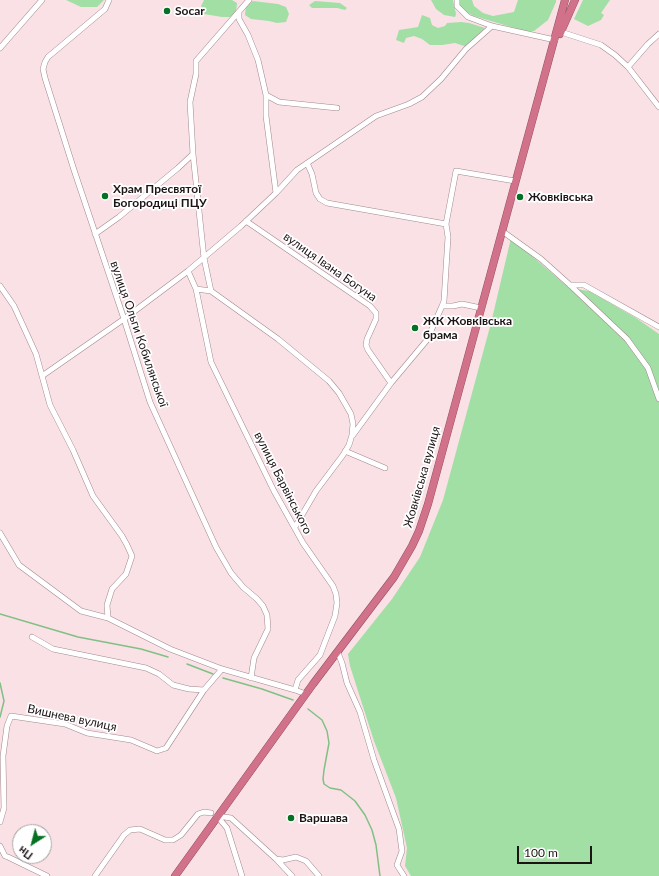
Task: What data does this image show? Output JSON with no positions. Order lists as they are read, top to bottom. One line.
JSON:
{"streets":{"highway":["Жовківська вулиця"],"street":["вулиця Івана Богуна","вулиця Ольги Кобилянської","вулиця Барвінського","Вишнева вулиця"]},"places":["Socar","Храм Пресвятої Богородиці ПЦУ","Жовківська","ЖК Жовківська брама","Варшава"],"scale_bar":"100 m","north":"bottom left"}
